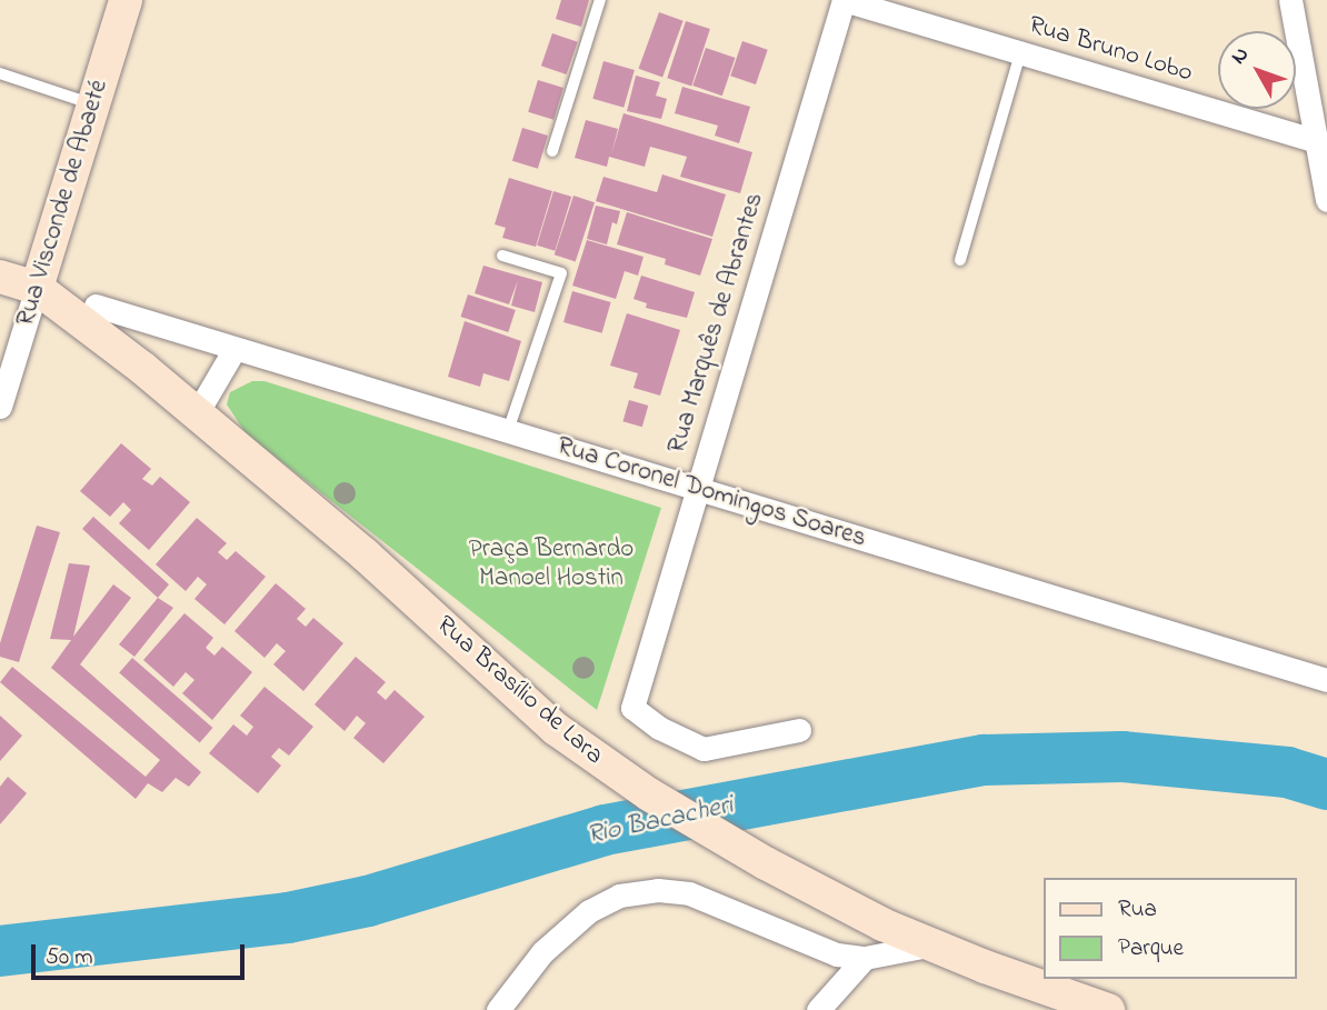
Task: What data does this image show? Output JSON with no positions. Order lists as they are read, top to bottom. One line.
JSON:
{"streets":{"street":["Rua Bruno Lobo","Rua Visconde de Abaeté","Rua Marquês de Abrantes","Rua Coronel Domingos Soares","Rua Brasílio de Lara"]},"crossings":[["Rua Bruno Lobo","Rua Marquês de Abrantes"],["Rua Visconde de Abaeté","Rua Brasílio de Lara"],["Rua Marquês de Abrantes","Rua Coronel Domingos Soares"]],"water":["Rio Bacacheri"],"parks":["Praça Bernardo Manoel Hostin"],"legend":["Rua","Parque"],"scale_bar":"50 m","north":"top left"}
